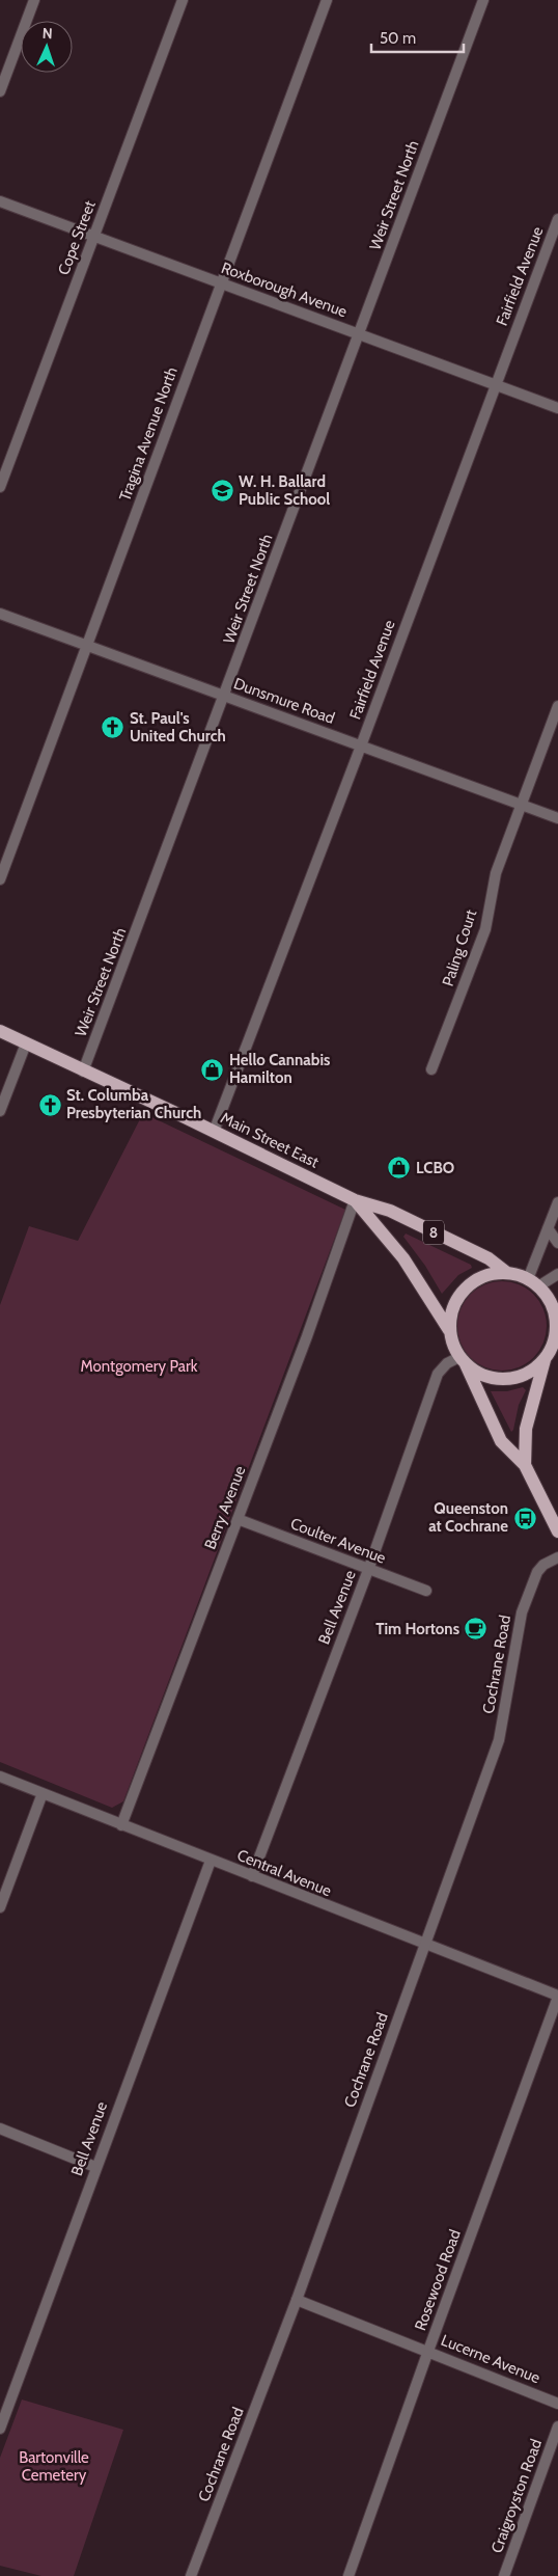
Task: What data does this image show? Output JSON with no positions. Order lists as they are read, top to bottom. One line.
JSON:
{"streets":{"main road":["Main Street East","8"],"street":["Weir Street North","Cope Street","Fairfield Avenue","Roxborough Avenue","Tragina Avenue North","Dunsmure Road","Paling Court","Berry Avenue","Coulter Avenue","Bell Avenue","Cochrane Road","Central Avenue","Rosewood Road","Lucerne Avenue","Craigroyston Road"]},"crossings":[["Weir Street North","Roxborough Avenue"],["Weir Street North","Dunsmure Road"],["Weir Street North","Main Street East"],["Cope Street","Roxborough Avenue"],["Fairfield Avenue","Roxborough Avenue"],["Fairfield Avenue","Dunsmure Road"],["Fairfield Avenue","Main Street East"],["Roxborough Avenue","Tragina Avenue North"],["Tragina Avenue North","Dunsmure Road"],["Dunsmure Road","Paling Court"],["Main Street East","Berry Avenue"],["Main Street East","Bell Avenue"],["Berry Avenue","Coulter Avenue"],["Berry Avenue","Central Avenue"],["Coulter Avenue","Bell Avenue"],["Bell Avenue","Central Avenue"],["Cochrane Road","Central Avenue"],["Cochrane Road","Lucerne Avenue"],["Central Avenue","Rosewood Road"],["Rosewood Road","Lucerne Avenue"]],"parks":["Montgomery Park","Bartonville Cemetery"],"places":{"school or university":["W. H. Ballard Public School"],"church":["St. Paul's United Church","St. Columba Presbyterian Church"],"shop":["Hello Cannabis Hamilton","LCBO"],"bus stop":["Queenston at Cochrane"],"cafe":["Tim Hortons"]},"scale_bar":"50 m","north":"top"}
